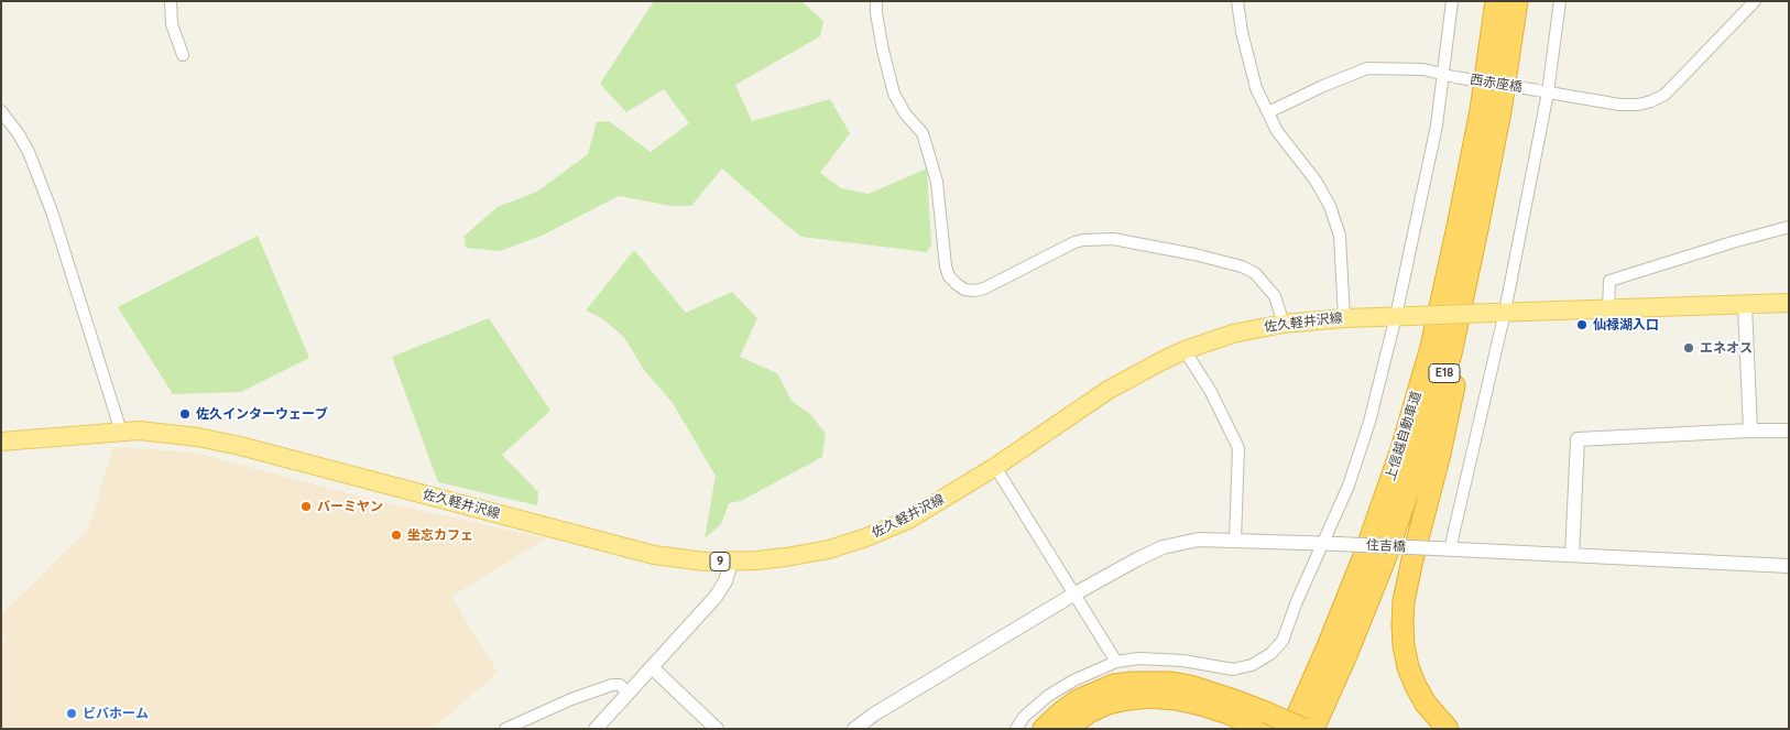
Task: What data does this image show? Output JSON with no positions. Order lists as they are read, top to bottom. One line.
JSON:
{"streets":{"highway":["E18","上信越自動車道"],"main road":["佐久軽井沢線","9"],"street":["西赤座橋","住吉橋"]},"places":["仙禄湖入口","エネオス","佐久インターウェーブ","バーミヤン","坐忘カフェ","ビバホーム"]}
